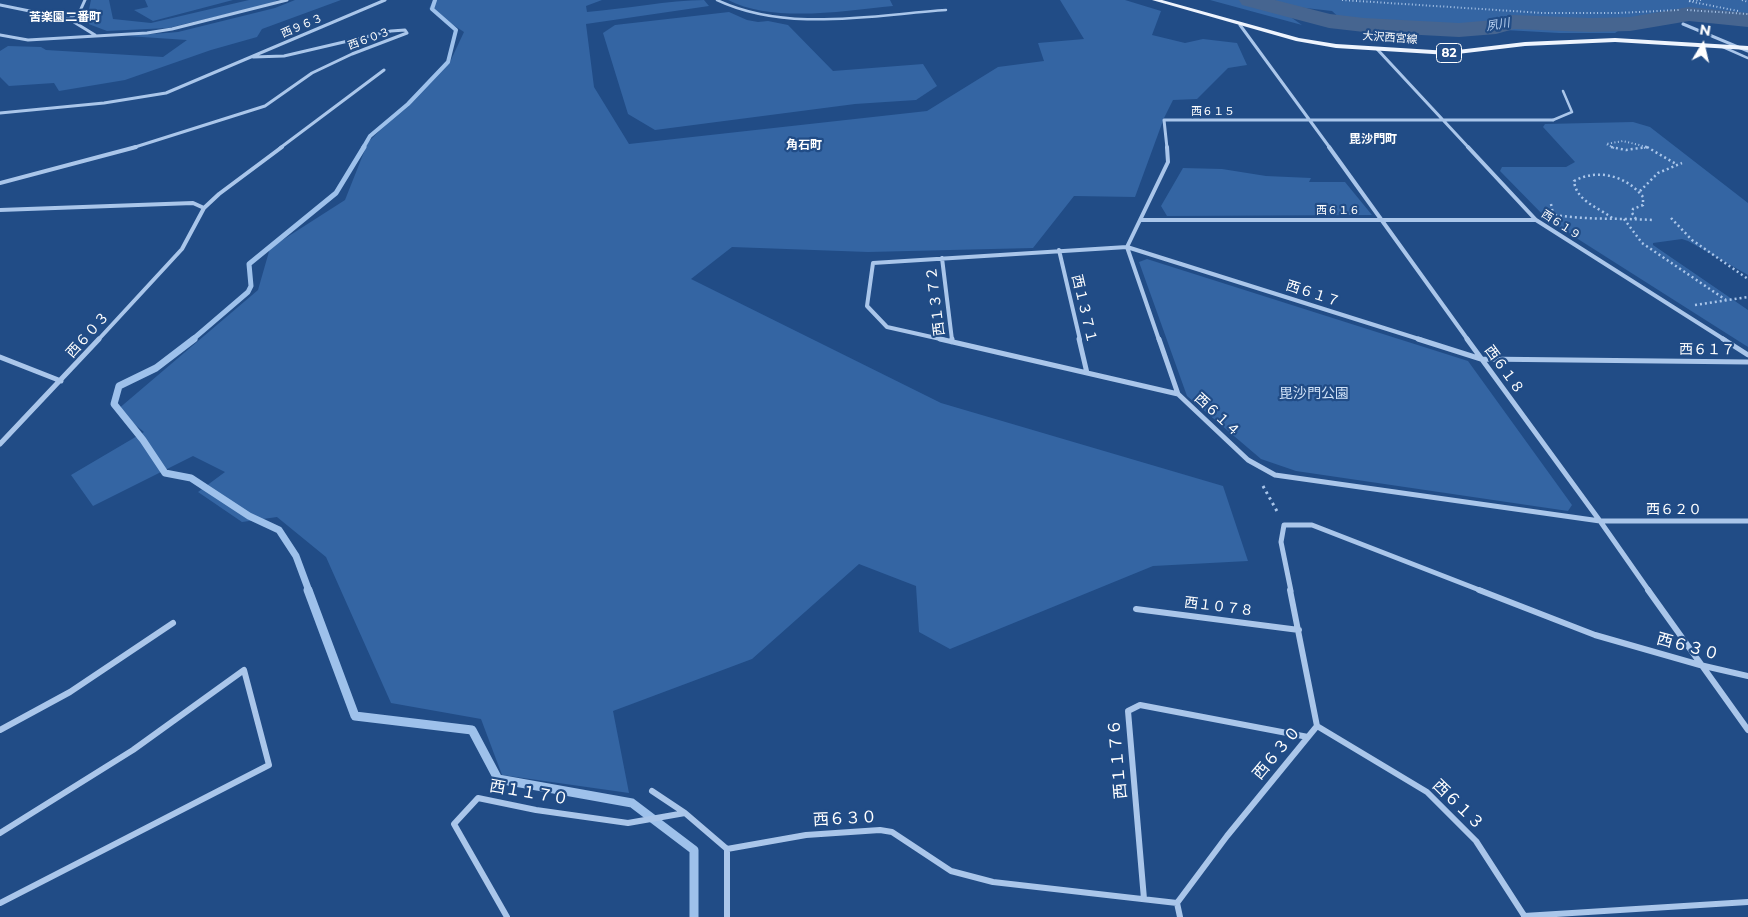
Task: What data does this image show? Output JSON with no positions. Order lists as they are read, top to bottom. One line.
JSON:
{"streets":{"main road":["大沢西宮線","82"],"street":["西９６３","西６０３","西６１５","西６１６","西６１９","西６１７","西１３７２","西１３７１","西６１８","西６１４","西６２０","西１０７８","西６３０","西１１７６","西１１７０","西６１３"]},"crossings":[["西９６３","西６０３"],["大沢西宮線","西６１９"],["大沢西宮線","西６１８"],["西６１５","西６１６"],["西６１５","西６１９"],["西６１５","西６１７"],["西６１５","西６１８"],["西６１６","西６１９"],["西６１６","西６１８"],["西６１７","西１３７２"],["西６１７","西１３７１"],["西６１７","西６１８"],["西６１７","西６１４"],["西１３７２","西６１４"],["西１３７１","西６１４"],["西６１８","西６１４"],["西６１８","西６２０"],["西６１８","西６３０"],["西６１４","西６２０"],["西１０７８","西６３０"],["西６３０","西１１７６"],["西６３０","西６１３"]],"districts":["苦楽園二番町","毘沙門町","角石町"],"water":["夙川"],"parks":["毘沙門公園"],"north":"top"}
